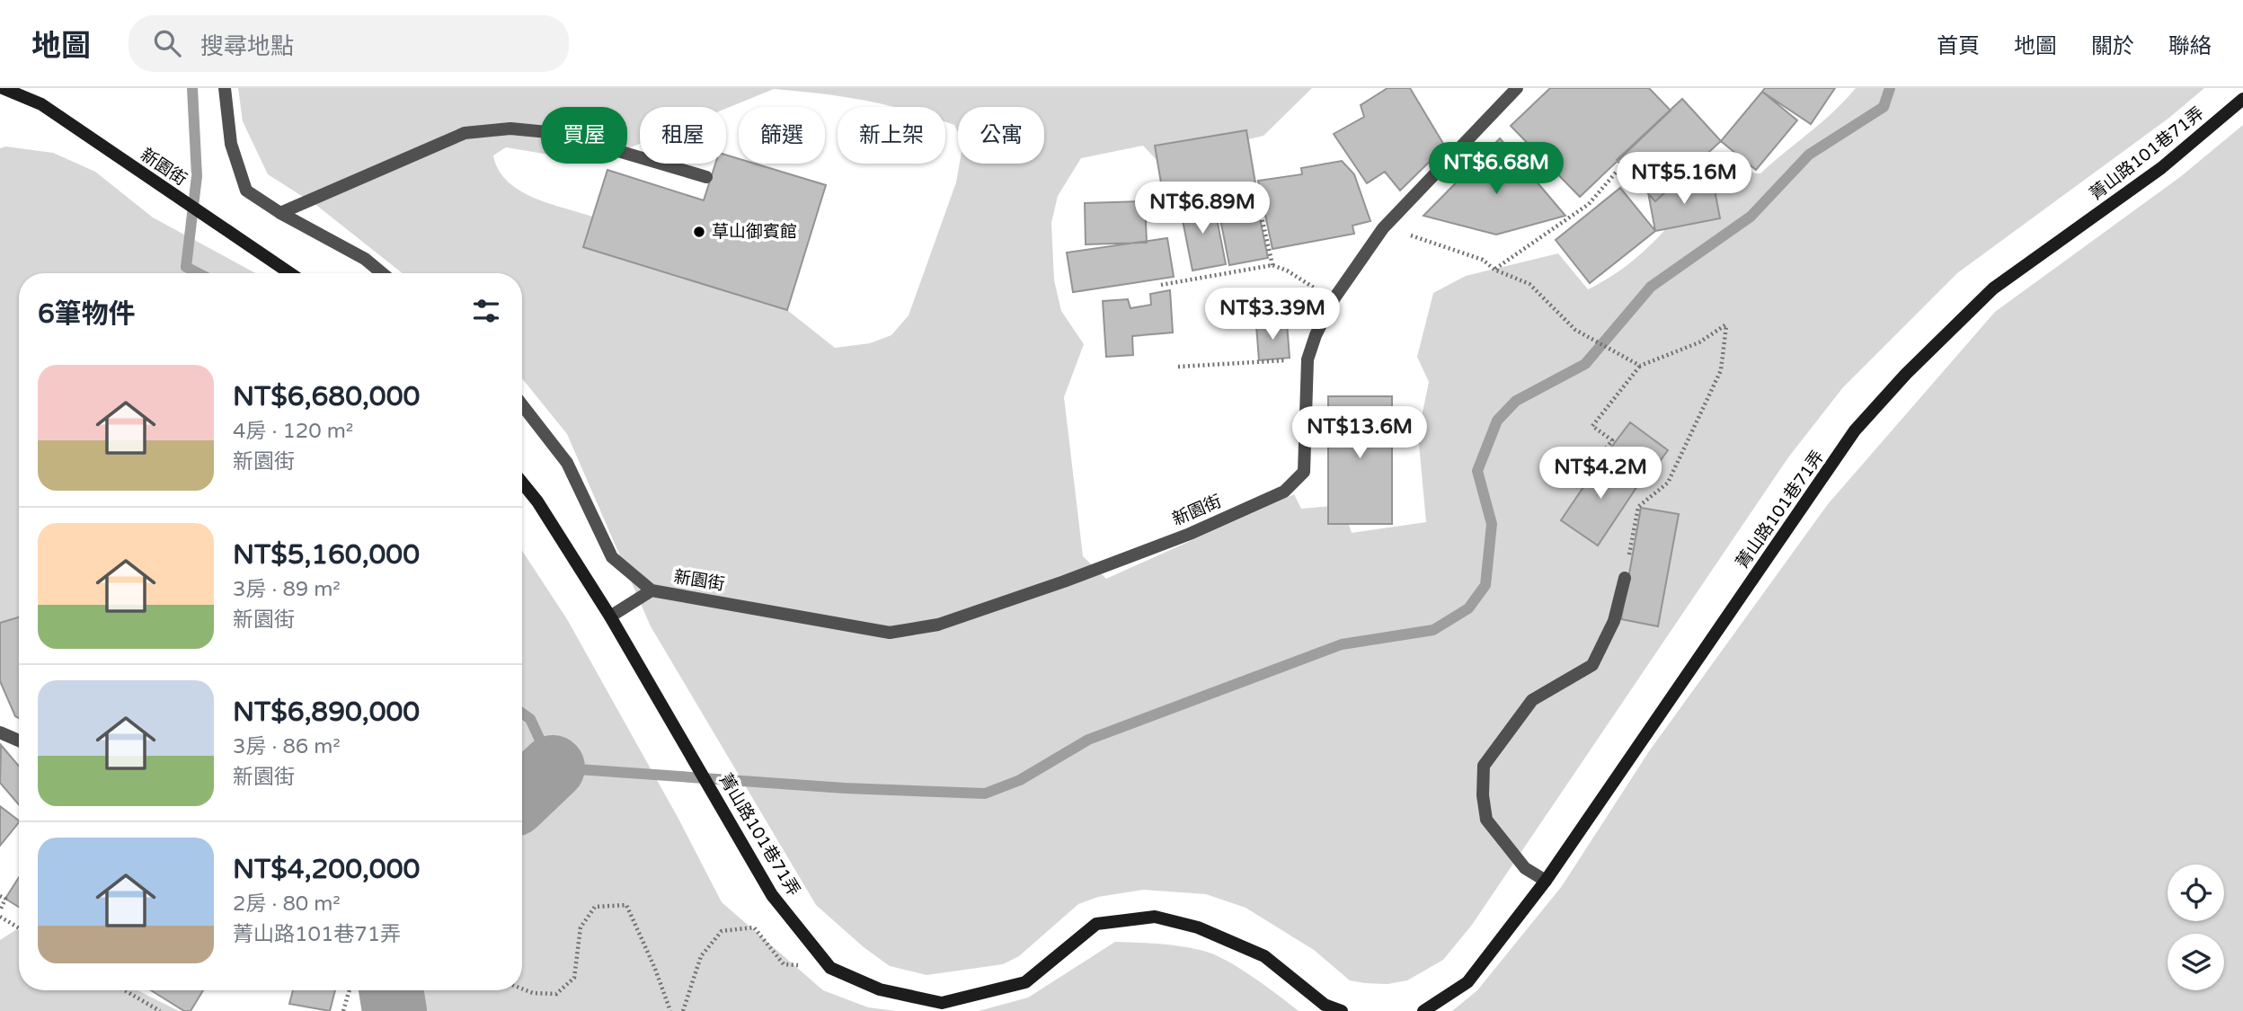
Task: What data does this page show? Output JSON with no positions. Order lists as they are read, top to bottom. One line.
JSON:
{"streets":{"street":["菁山路101巷71弄","新園街"]},"crossings":[["菁山路101巷71弄","新園街"]],"places":["草山御賓館"],"page":{"header":"地圖","search":"搜尋地點","nav":["首頁","地圖","關於","聯絡"],"chip":["買屋","租屋","篩選","新上架","公寓"],"price":["NT$6.68M","NT$5.16M","NT$6.89M","NT$3.39M","NT$13.6M","NT$4.2M"],"heading":"6筆物件","list":[{"name":"NT$6,680,000","note":"4房 · 120 m² · 新園街"},{"name":"NT$5,160,000","note":"3房 · 89 m² · 新園街"},{"name":"NT$6,890,000","note":"3房 · 86 m² · 新園街"},{"name":"NT$4,200,000","note":"2房 · 80 m² · 菁山路101巷71弄"}]}}
